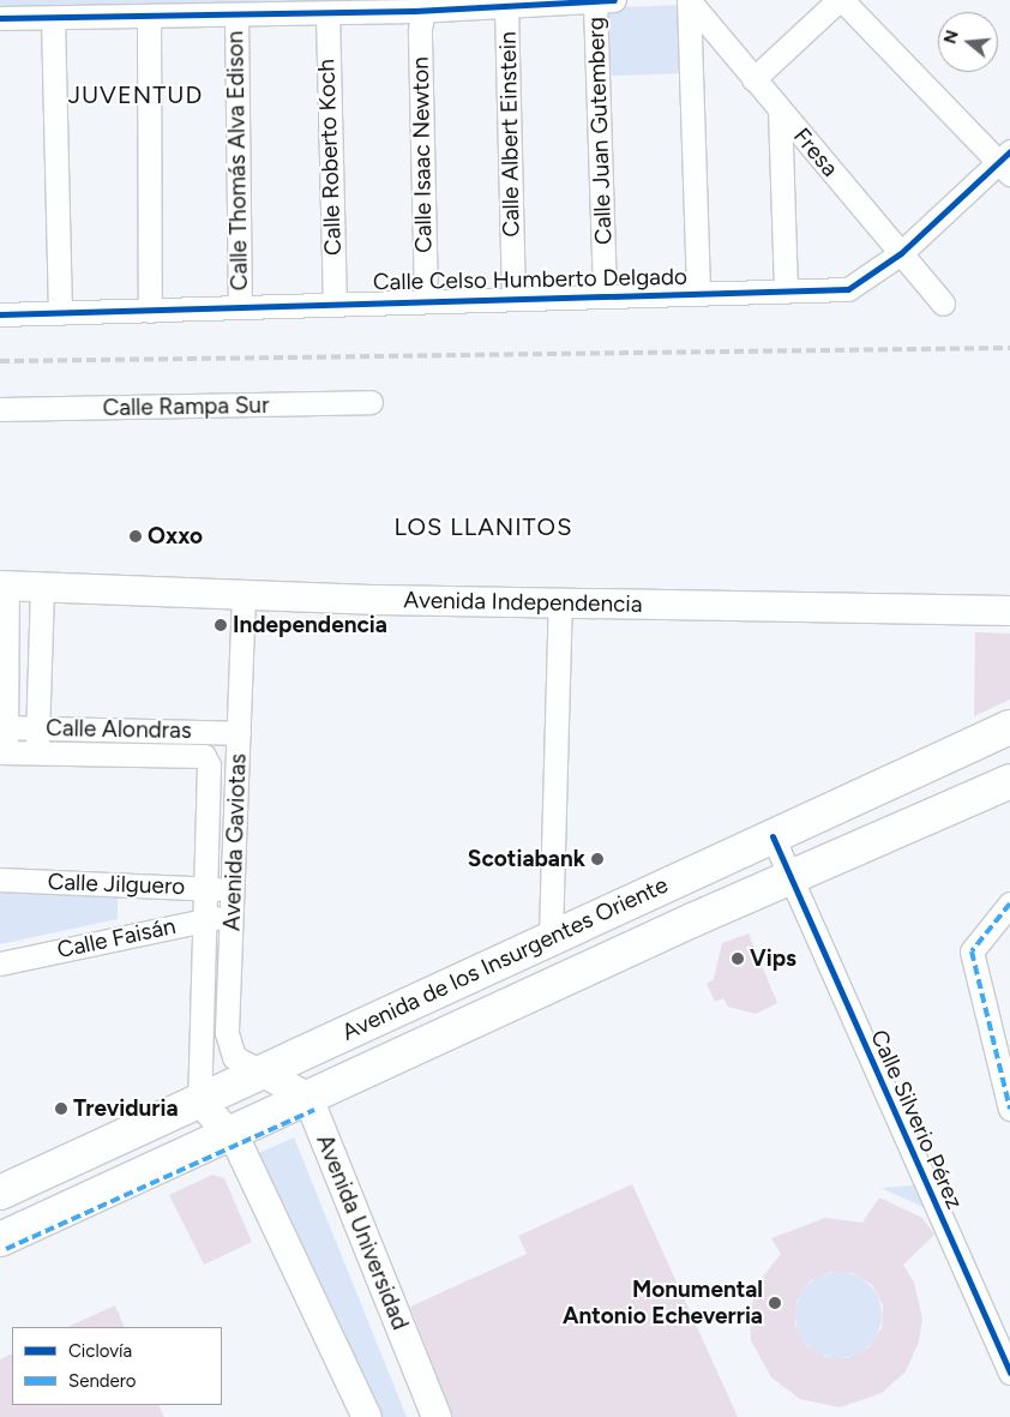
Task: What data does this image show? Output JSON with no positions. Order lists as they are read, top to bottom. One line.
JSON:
{"streets":{"highway":["Avenida de los Insurgentes Oriente"],"main road":["Avenida Independencia","Avenida Universidad"],"street":["Calle Juan Gutemberg","Calle Albert Einstein","Fresa","Calle Isaac Newton","Calle Roberto Koch","Calle Thomás Alva Edison","Calle Celso Humberto Delgado","Calle Rampa Sur","Calle Alondras","Avenida Gaviotas","Calle Jilguero","Calle Faisán","Calle Silverio Pérez"]},"crossings":[["Calle Juan Gutemberg","Calle Celso Humberto Delgado"],["Calle Albert Einstein","Calle Celso Humberto Delgado"],["Fresa","Calle Celso Humberto Delgado"],["Calle Isaac Newton","Calle Celso Humberto Delgado"],["Calle Roberto Koch","Calle Celso Humberto Delgado"],["Calle Thomás Alva Edison","Calle Celso Humberto Delgado"],["Avenida Independencia","Avenida Gaviotas"],["Calle Alondras","Avenida Gaviotas"],["Avenida Gaviotas","Calle Jilguero"],["Avenida Gaviotas","Calle Faisán"],["Avenida Gaviotas","Avenida de los Insurgentes Oriente"],["Avenida de los Insurgentes Oriente","Calle Silverio Pérez"],["Avenida de los Insurgentes Oriente","Avenida Universidad"]],"districts":["JUVENTUD","LOS LLANITOS"],"places":["Oxxo","Independencia","Scotiabank","Vips","Treviduria","Monumental Antonio Echeverria"],"legend":["Ciclovía","Sendero"],"north":"left"}
